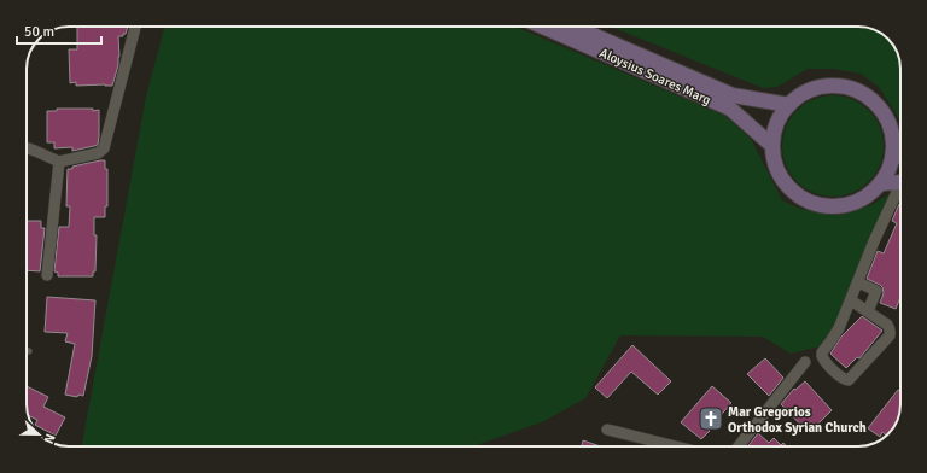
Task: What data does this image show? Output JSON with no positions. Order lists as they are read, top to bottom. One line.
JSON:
{"streets":{"main road":["Aloysius Soares Marg"]},"places":{"church":["Mar Gregorios Orthodox Syrian Church"]},"scale_bar":"50 m","north":"right"}
